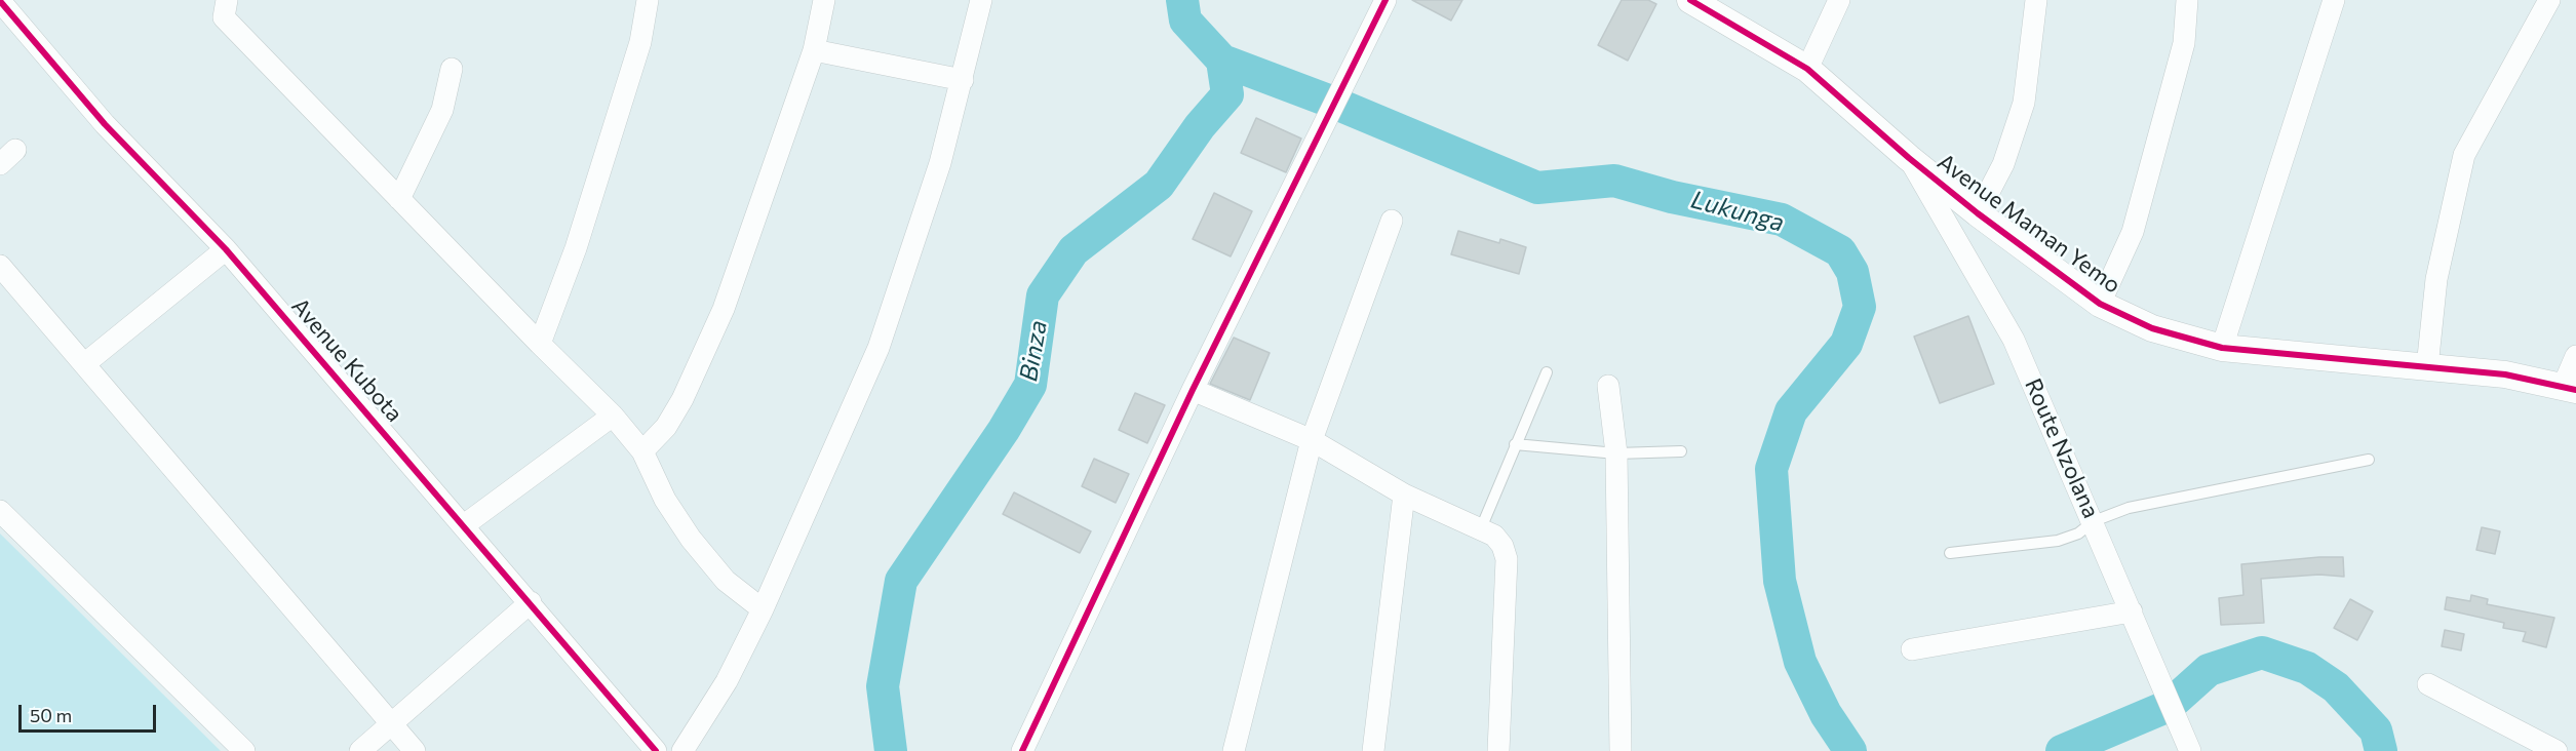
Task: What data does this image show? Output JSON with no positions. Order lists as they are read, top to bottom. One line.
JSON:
{"streets":{"street":["Avenue Maman Yemo","Avenue Kubota","Route Nzolana"]},"crossings":[["Avenue Maman Yemo","Route Nzolana"]],"water":["Lukunga","Binza"],"scale_bar":"50 m"}
